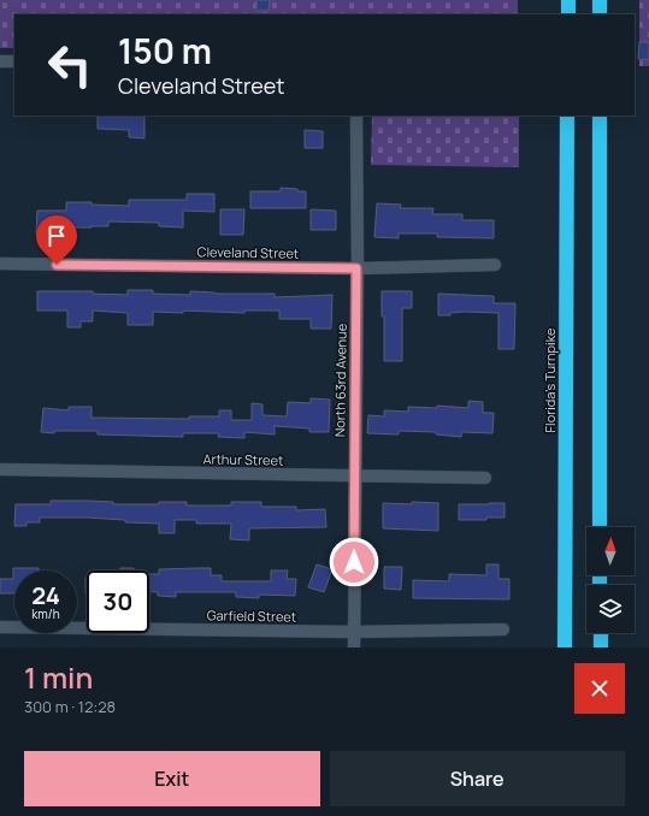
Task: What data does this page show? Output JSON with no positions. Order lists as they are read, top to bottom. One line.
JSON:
{"streets":{"highway":["Florida's Turnpike"],"street":["Cleveland Street","North 63rd Avenue","Arthur Street","Garfield Street"]},"crossings":[["Cleveland Street","North 63rd Avenue"],["North 63rd Avenue","Arthur Street"],["North 63rd Avenue","Garfield Street"]],"north":"top","page":{"turn":["150 m","Cleveland Street"],"speed":"24 km/h","limit":"30","heading":["1 min","300 m · 12:28"],"buttons":["Exit","Share"]}}
